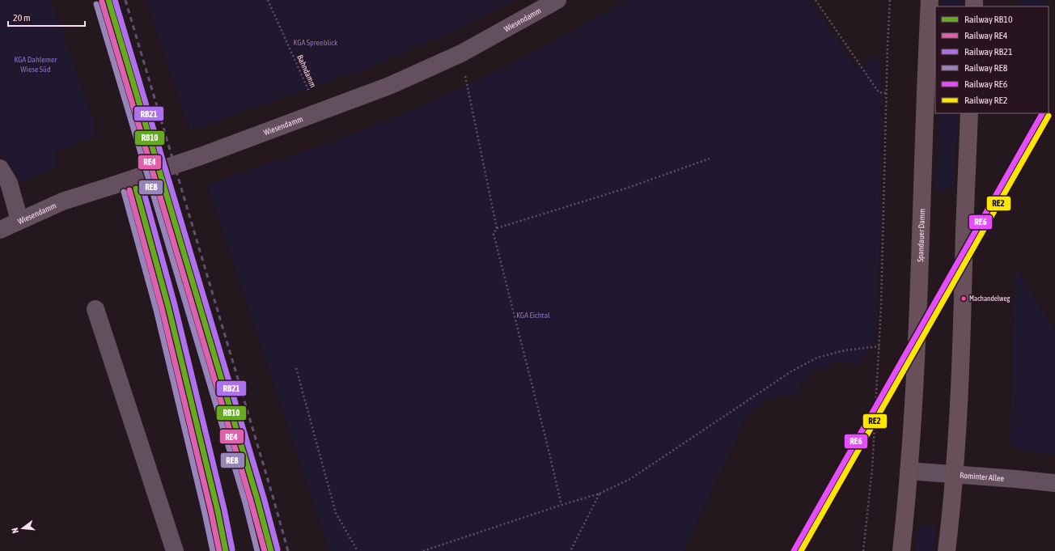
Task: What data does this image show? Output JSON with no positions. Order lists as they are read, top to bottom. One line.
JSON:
{"streets":{"main road":["Spandauer Damm"],"street":["Wiesendamm","Rominter Allee"],"path":["Bahndamm"]},"crossings":[["Wiesendamm","Bahndamm"],["Spandauer Damm","Rominter Allee"]],"parks":["KGA Spreeblick","KGA Dahlemer Wiese Süd","KGA Eichtal"],"places":["Machandelweg"],"lines":["rail line RB10","rail line RB21","rail line RE4","rail line RE8","rail line RE6","rail line RE2"],"legend":["Railway RB10","Railway RE4","Railway RB21","Railway RE8","Railway RE6","Railway RE2"],"scale_bar":"20 m","north":"left"}
